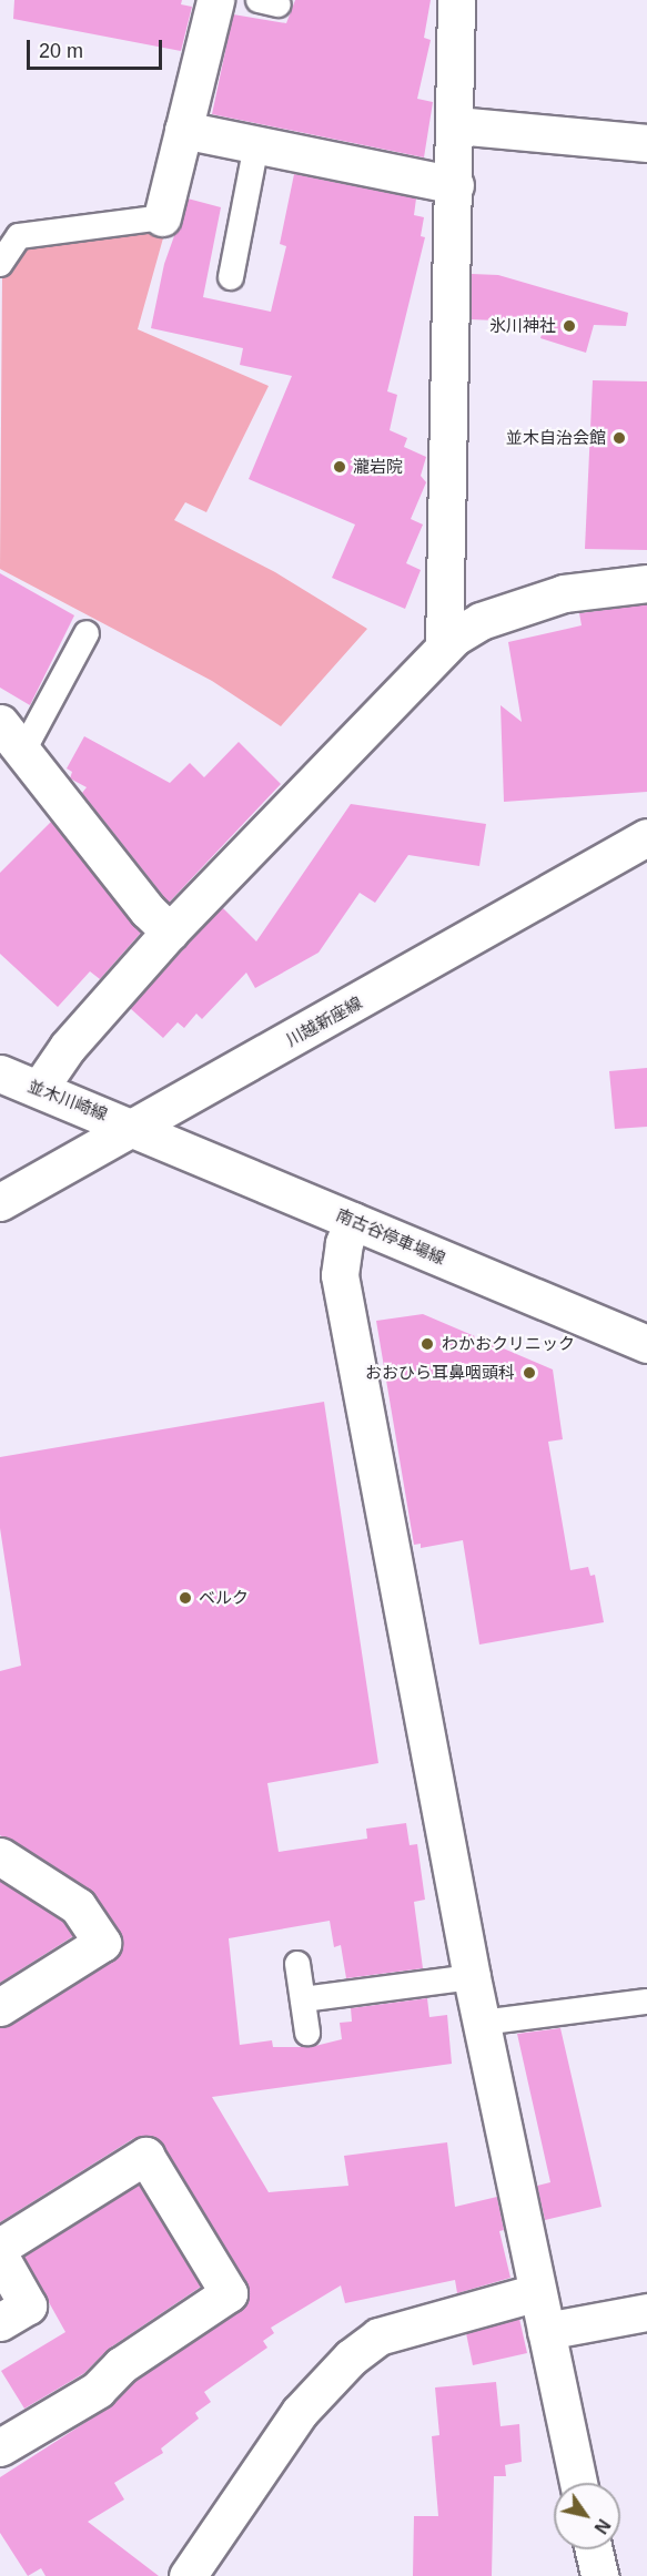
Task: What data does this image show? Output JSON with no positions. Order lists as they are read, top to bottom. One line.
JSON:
{"streets":{"street":["川越新座線","並木川崎線","南古谷停車場線"]},"crossings":[["川越新座線","並木川崎線"],["川越新座線","南古谷停車場線"],["並木川崎線","南古谷停車場線"]],"places":["氷川神社","並木自治会館","瀧岩院","わかおクリニック","おおひら耳鼻咽頭科","ベルク"],"scale_bar":"20 m","north":"bottom right"}
